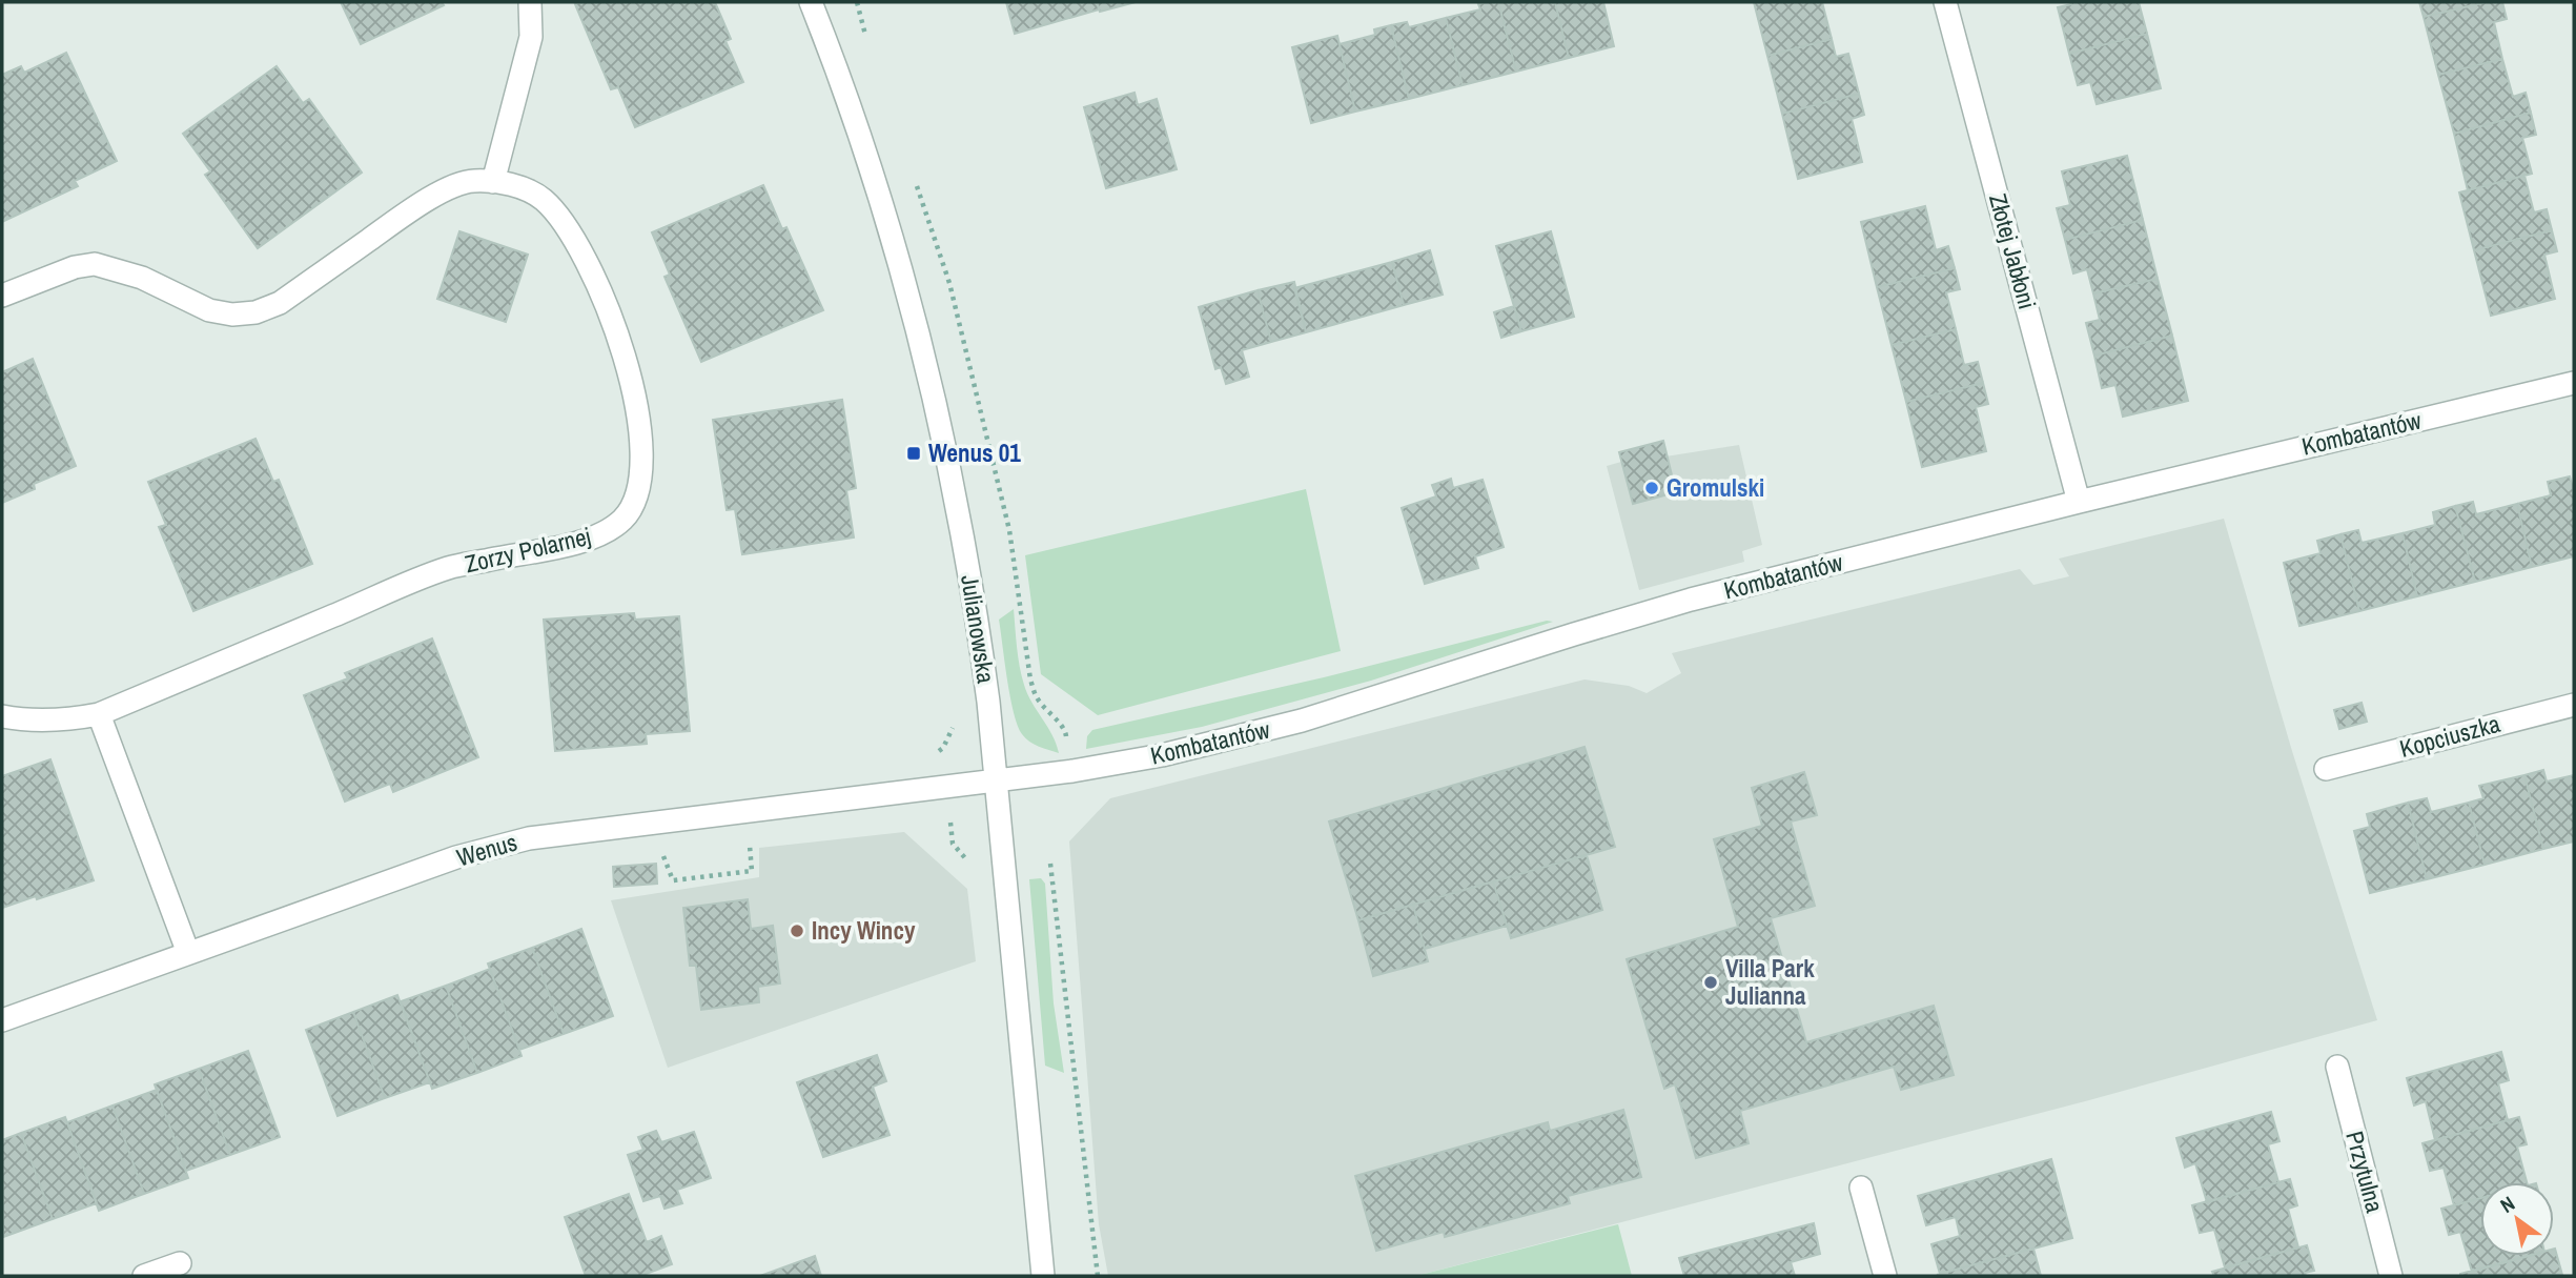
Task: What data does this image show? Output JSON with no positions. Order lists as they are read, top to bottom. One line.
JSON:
{"streets":{"street":["Złotej Jabłoni","Kombatantów","Zorzy Polarnej","Julianowska","Kopciuszka","Wenus","Przytulna"]},"crossings":[["Złotej Jabłoni","Kombatantów"],["Kombatantów","Julianowska"],["Kombatantów","Wenus"],["Julianowska","Wenus"]],"places":{"transit":["Wenus 01"],"other":["Gromulski","Incy Wincy","Villa Park Julianna"]},"north":"top left"}
